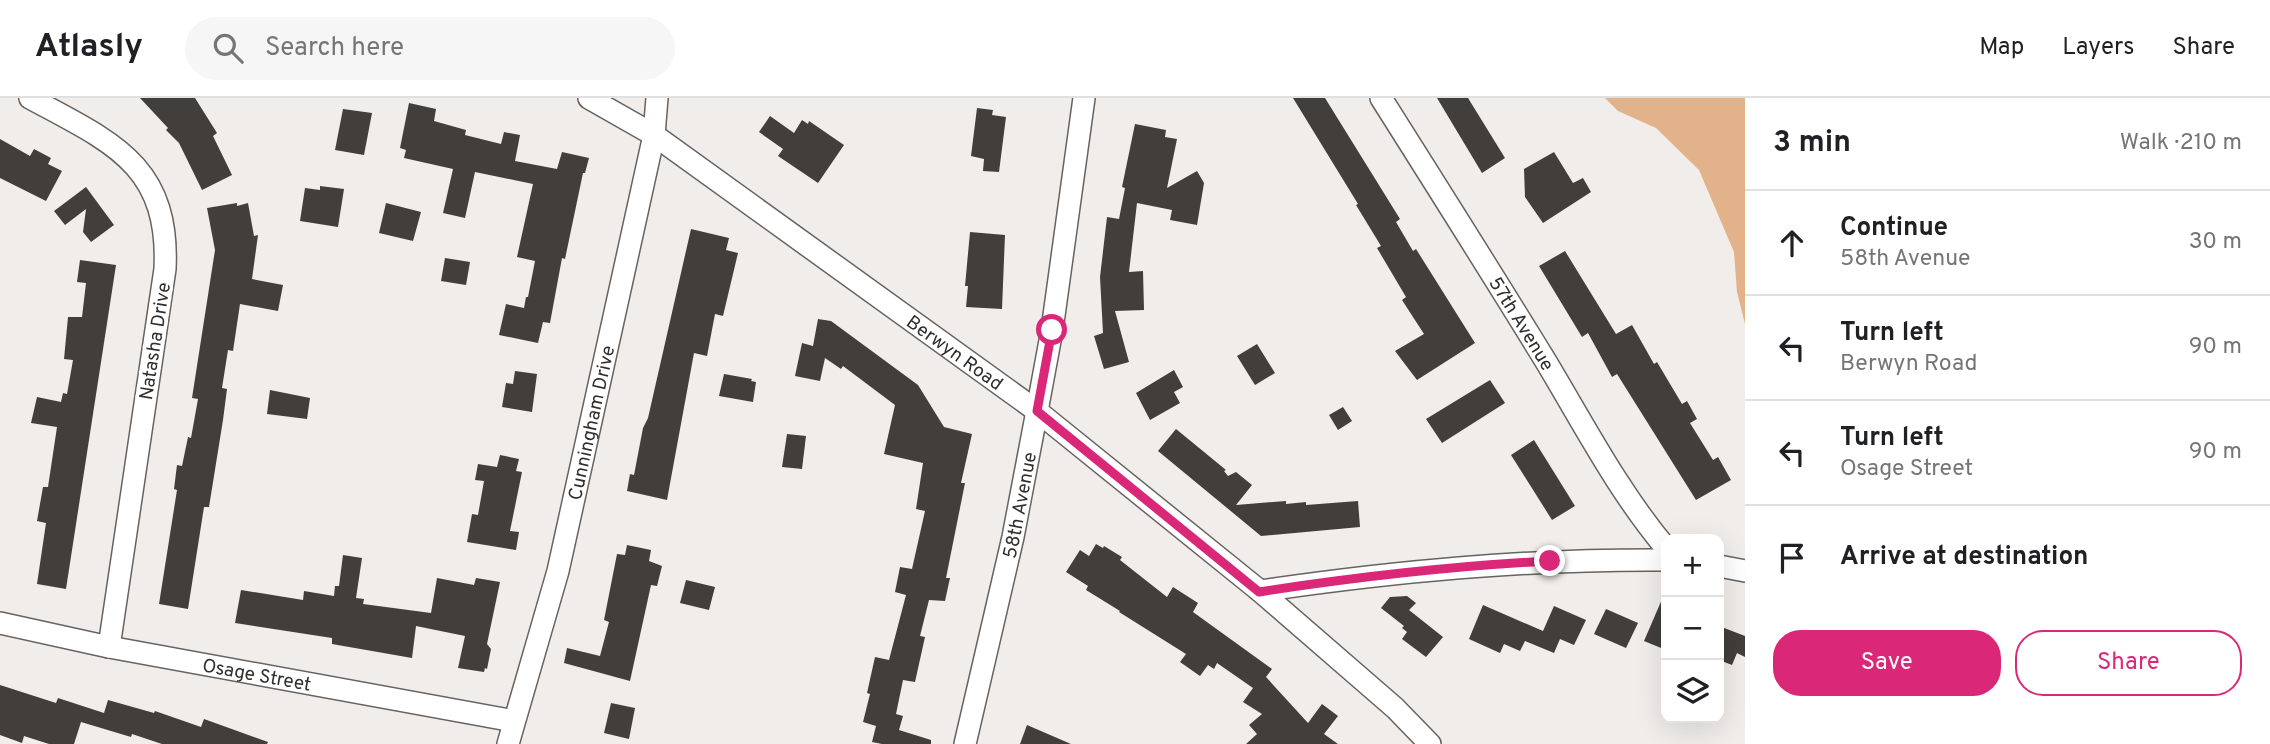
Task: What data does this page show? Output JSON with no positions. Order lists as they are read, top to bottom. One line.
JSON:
{"streets":{"street":["57th Avenue","Natasha Drive","Berwyn Road","Cunningham Drive","58th Avenue","Osage Street"]},"crossings":[["Natasha Drive","Osage Street"],["Berwyn Road","Cunningham Drive"],["Berwyn Road","58th Avenue"],["Cunningham Drive","Osage Street"]],"page":{"header":"Atlasly","search":"Search here","nav":["Map","Layers","Share"],"heading":["3 min","Walk · 210 m"],"list":[["Continue","58th Avenue","30 m"],["Turn left","Berwyn Road","90 m"],["Turn left","Osage Street","90 m"],"Arrive at destination"],"map_buttons":["+","−"],"buttons":["Save","Share"]}}
